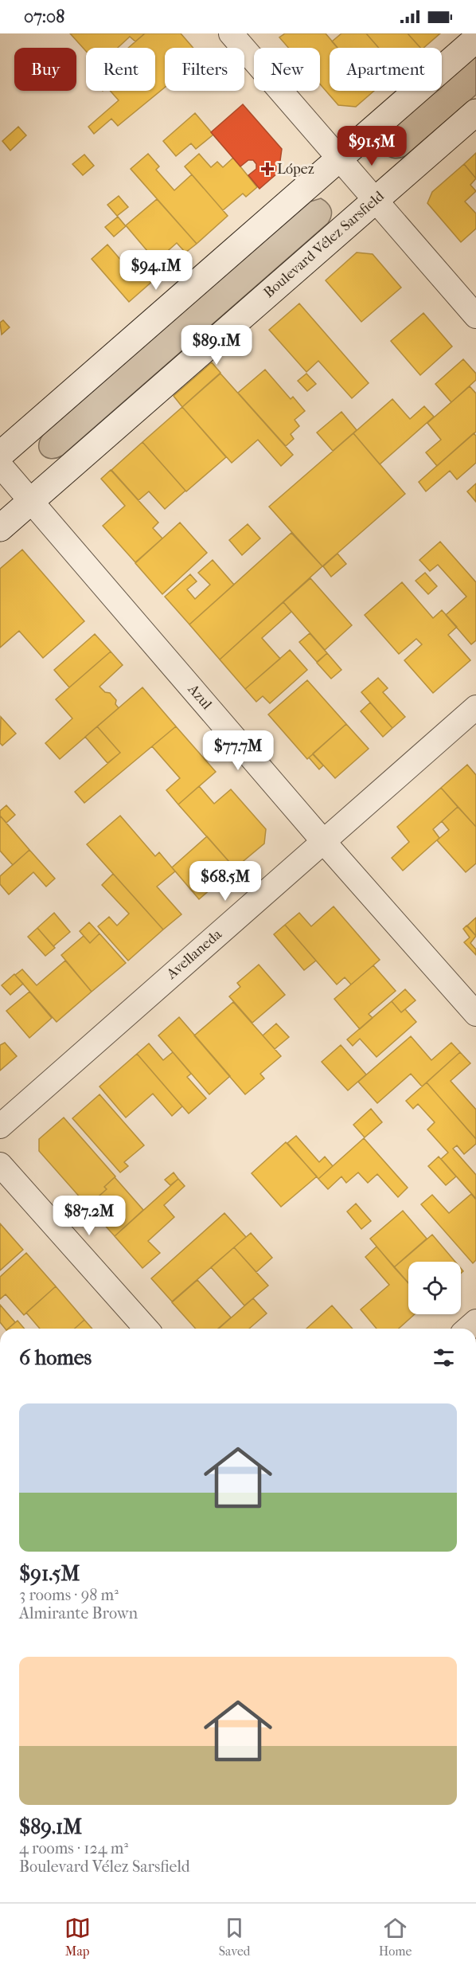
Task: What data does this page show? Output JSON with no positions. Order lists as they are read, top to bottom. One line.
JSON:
{"streets":{"main road":["Boulevard Vélez Sarsfield"],"street":["Azul","Avellaneda"]},"crossings":[["Boulevard Vélez Sarsfield","Azul"],["Azul","Avellaneda"]],"places":{"health":["López"]},"page":{"status":"07:08","chip":["Buy","Rent","Filters","New","Apartment"],"price":["$91.5M","$94.1M","$89.1M","$77.7M","$68.5M","$87.2M"],"heading":"6 homes","list":[{"name":"$91.5M","note":"3 rooms · 98 m² · Almirante Brown"},{"name":"$89.1M","note":"4 rooms · 124 m² · Boulevard Vélez Sarsfield"}],"tabs":["Map","Saved","Home"]}}
